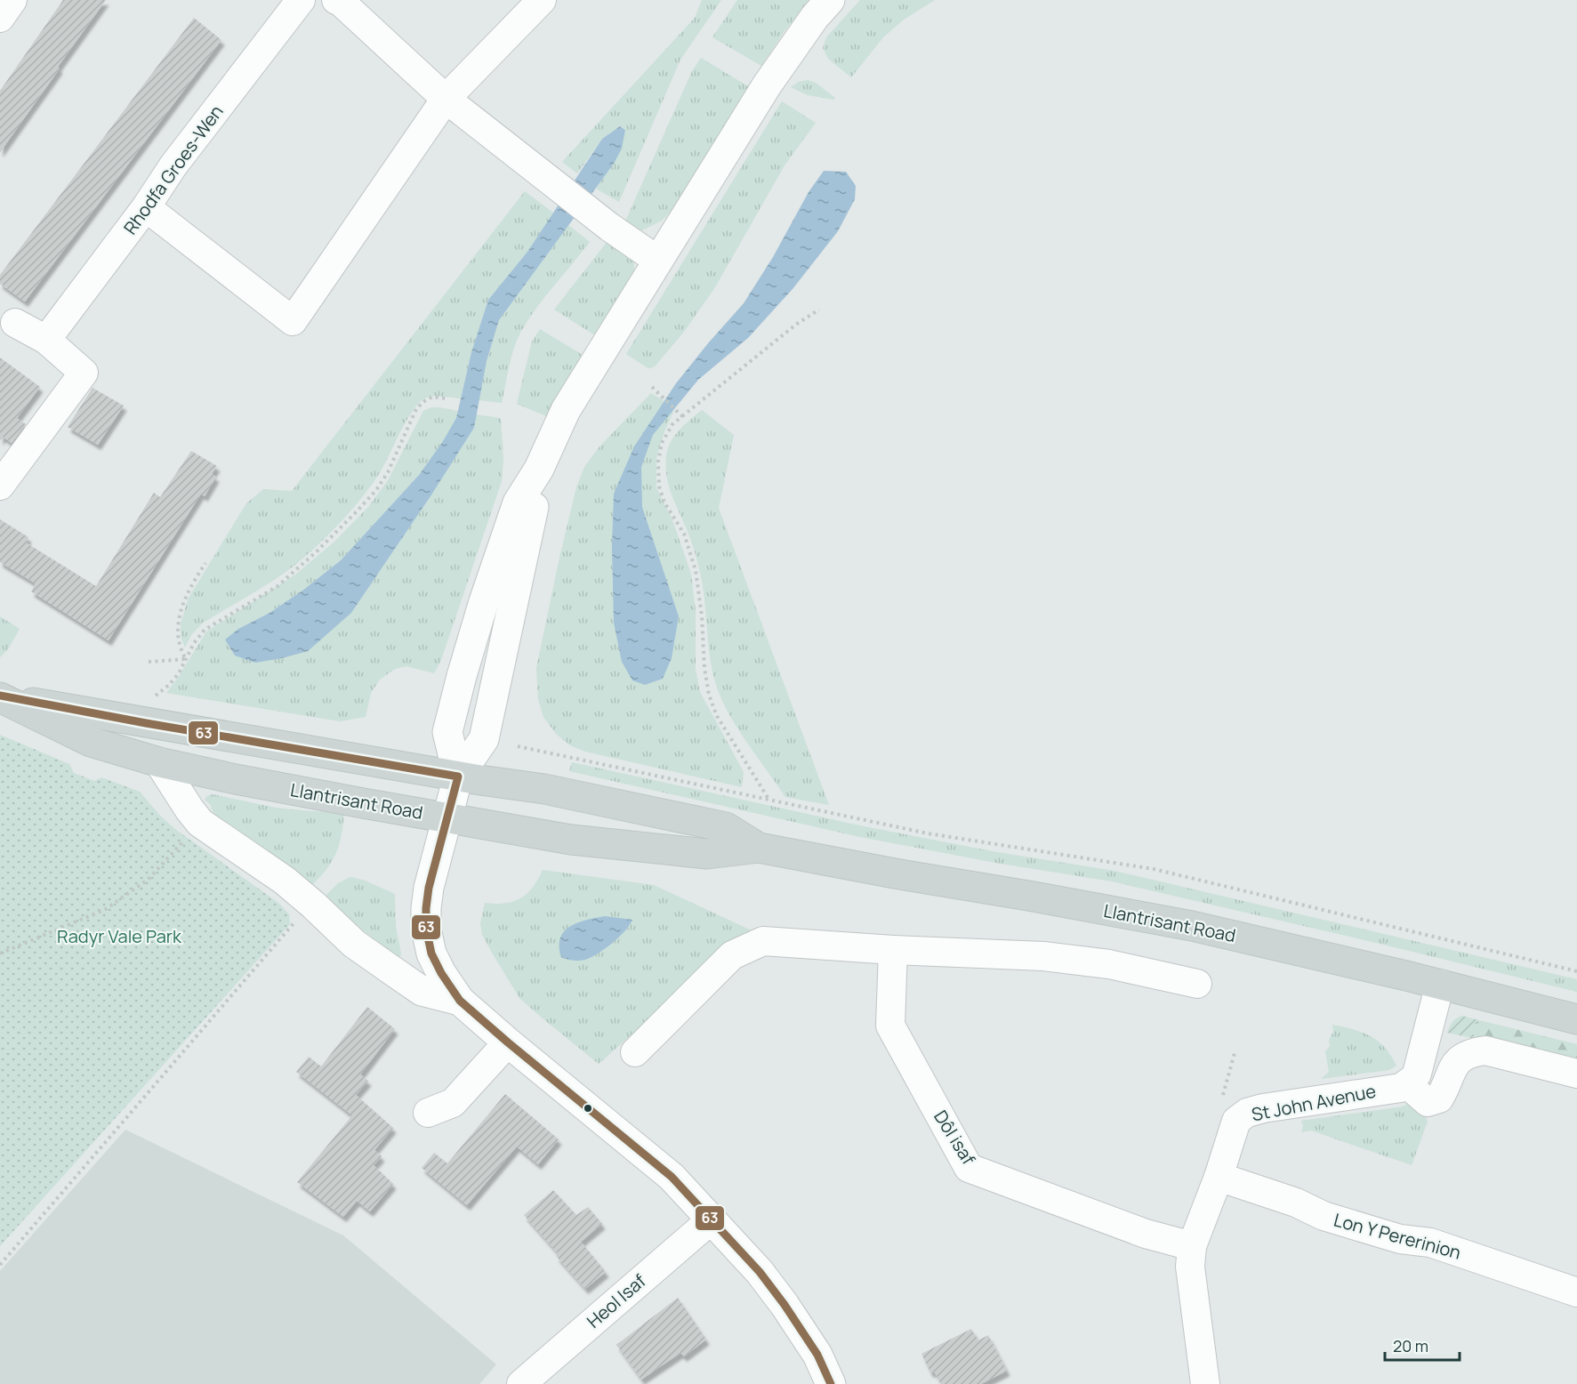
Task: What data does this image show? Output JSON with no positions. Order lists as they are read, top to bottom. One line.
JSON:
{"streets":{"main road":["Llantrisant Road"],"street":["Rhodfa Groes-Wen","St John Avenue","Dôl isaf","Lon Y Pererinion","Heol Isaf"]},"crossings":[["St John Avenue","Dôl isaf"],["St John Avenue","Lon Y Pererinion"]],"parks":["Radyr Vale Park"],"lines":["transit line 63"],"scale_bar":"20 m"}
